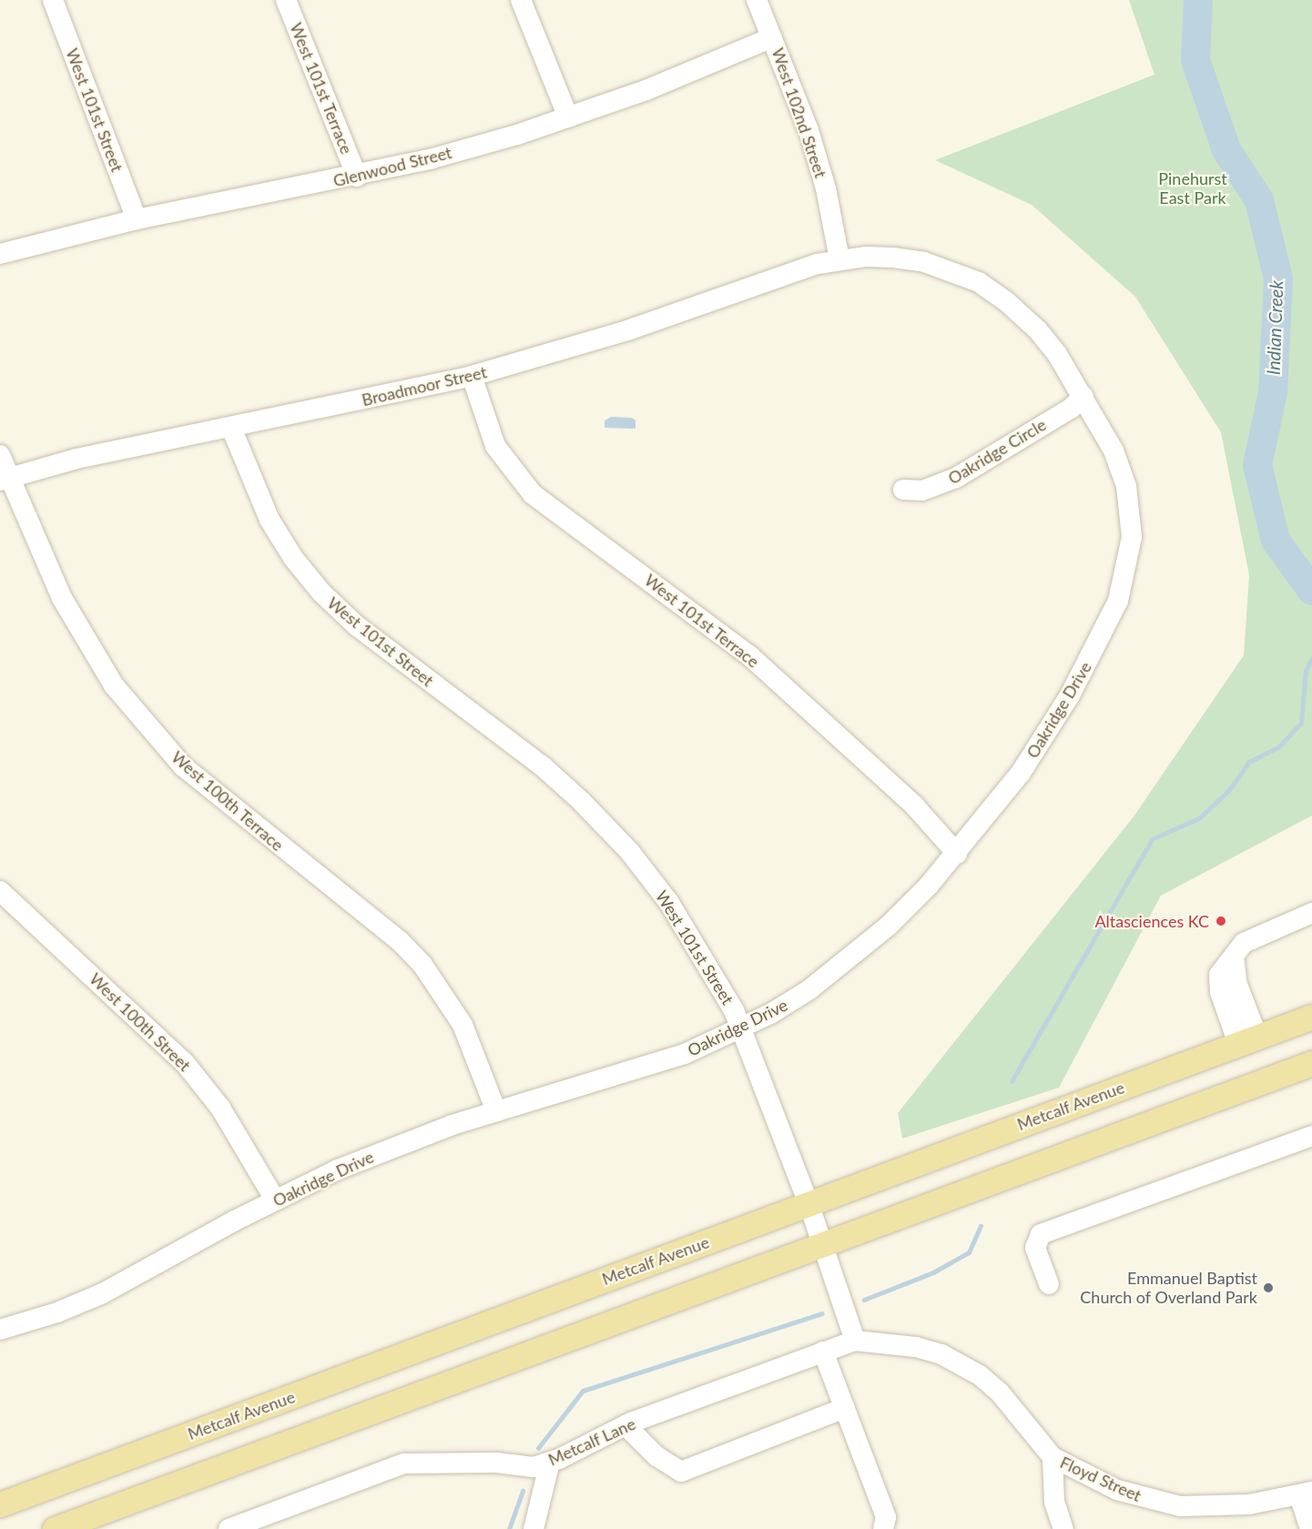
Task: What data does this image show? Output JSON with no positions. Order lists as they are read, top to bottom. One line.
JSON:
{"streets":{"main road":["Metcalf Avenue"],"street":["West 101st Terrace","West 101st Street","West 102nd Street","Glenwood Street","Broadmoor Street","Oakridge Circle","Oakridge Drive","West 100th Terrace","West 100th Street","Metcalf Lane","Floyd Street"]},"crossings":[["West 101st Terrace","Glenwood Street"],["West 101st Terrace","Broadmoor Street"],["West 101st Terrace","Oakridge Drive"],["West 101st Street","Glenwood Street"],["West 101st Street","Broadmoor Street"],["West 101st Street","Oakridge Drive"],["West 101st Street","Metcalf Avenue"],["West 101st Street","Metcalf Lane"],["West 102nd Street","Glenwood Street"],["West 102nd Street","Broadmoor Street"],["Broadmoor Street","Oakridge Circle"],["Broadmoor Street","Oakridge Drive"],["Broadmoor Street","West 100th Terrace"],["Oakridge Circle","Oakridge Drive"],["Oakridge Drive","West 100th Terrace"],["Oakridge Drive","West 100th Street"]],"water":["Indian Creek"],"parks":["Pinehurst East Park"],"places":["Altasciences KC","Emmanuel Baptist Church of Overland Park"]}
